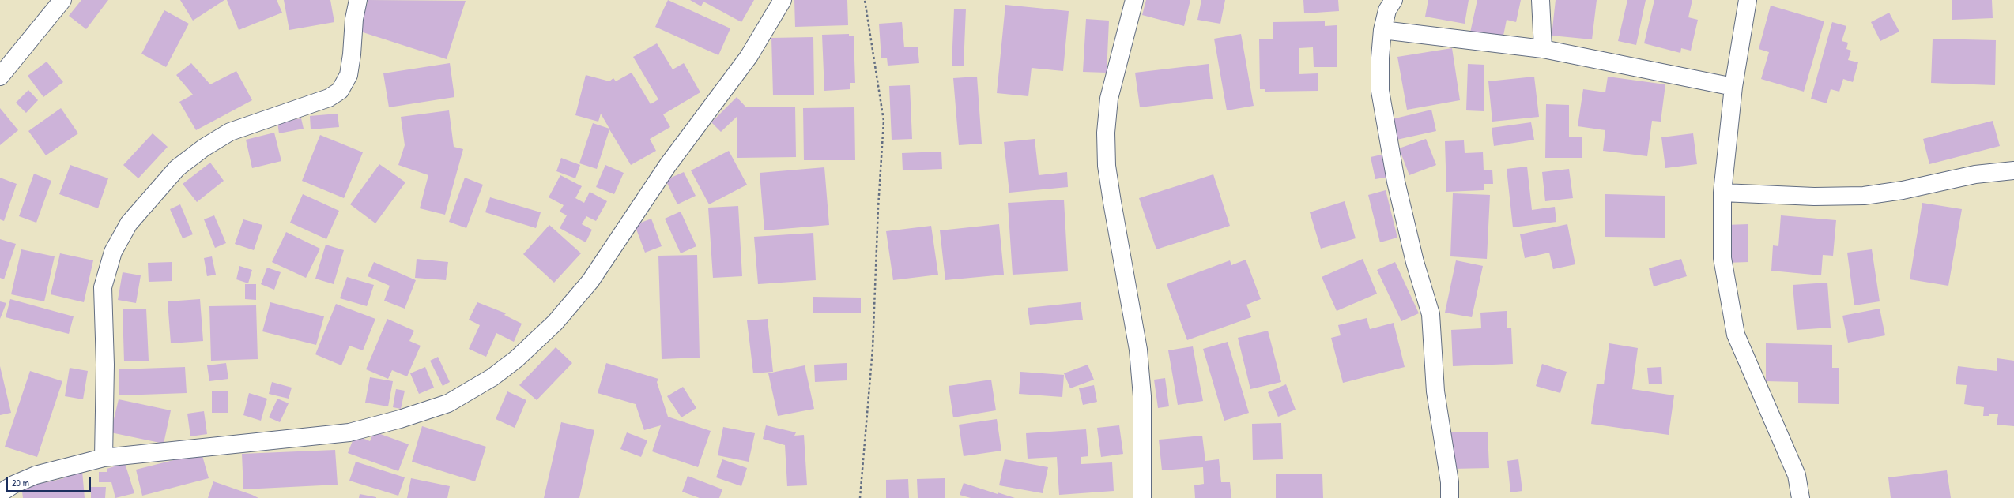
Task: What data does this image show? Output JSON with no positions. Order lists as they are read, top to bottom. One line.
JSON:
{"scale_bar":"20 m"}
